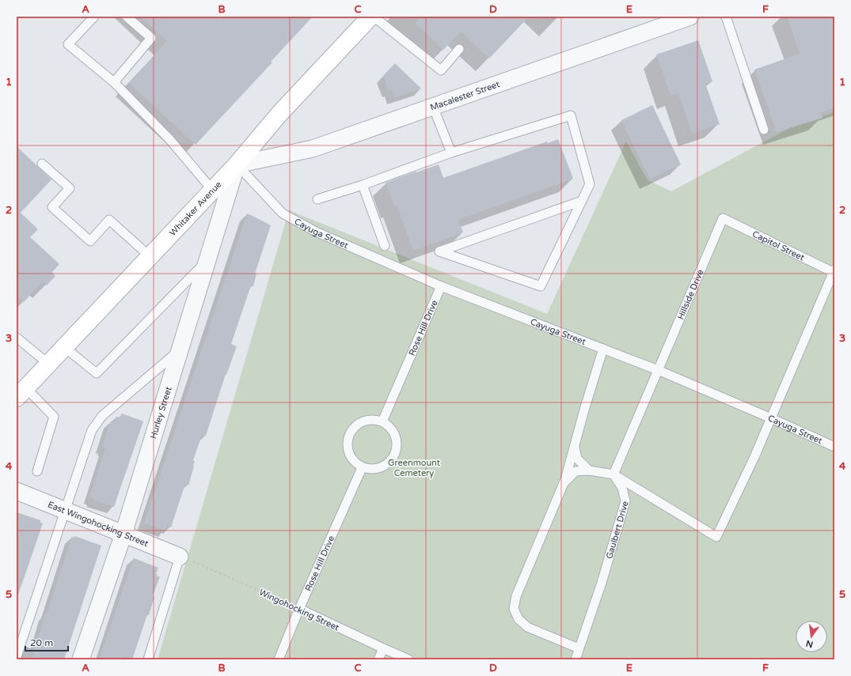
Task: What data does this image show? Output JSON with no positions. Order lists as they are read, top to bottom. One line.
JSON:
{"streets":{"main road":["Whitaker Avenue"],"street":["Macalester Street","Hurley Street","East Wingohocking Street"],"lane":["Cayuga Street","Capitol Street","Hillside Drive","Rose Hill Drive","Gaulbert Drive","Wingohocking Street"]},"crossings":[["Macalester Street","Whitaker Avenue"],["Macalester Street","Cayuga Street"],["Macalester Street","Hurley Street"],["Whitaker Avenue","Cayuga Street"],["Whitaker Avenue","Hurley Street"],["Cayuga Street","Hillside Drive"],["Cayuga Street","Rose Hill Drive"],["Cayuga Street","Hurley Street"],["Capitol Street","Hillside Drive"],["Rose Hill Drive","Wingohocking Street"],["Hurley Street","East Wingohocking Street"],["East Wingohocking Street","Wingohocking Street"]],"parks":["Greenmount Cemetery"],"scale_bar":"20 m","north":"bottom","grid":{"columns":["A","B","C","D","E","F"],"rows":["1","2","3","4","5"]}}
